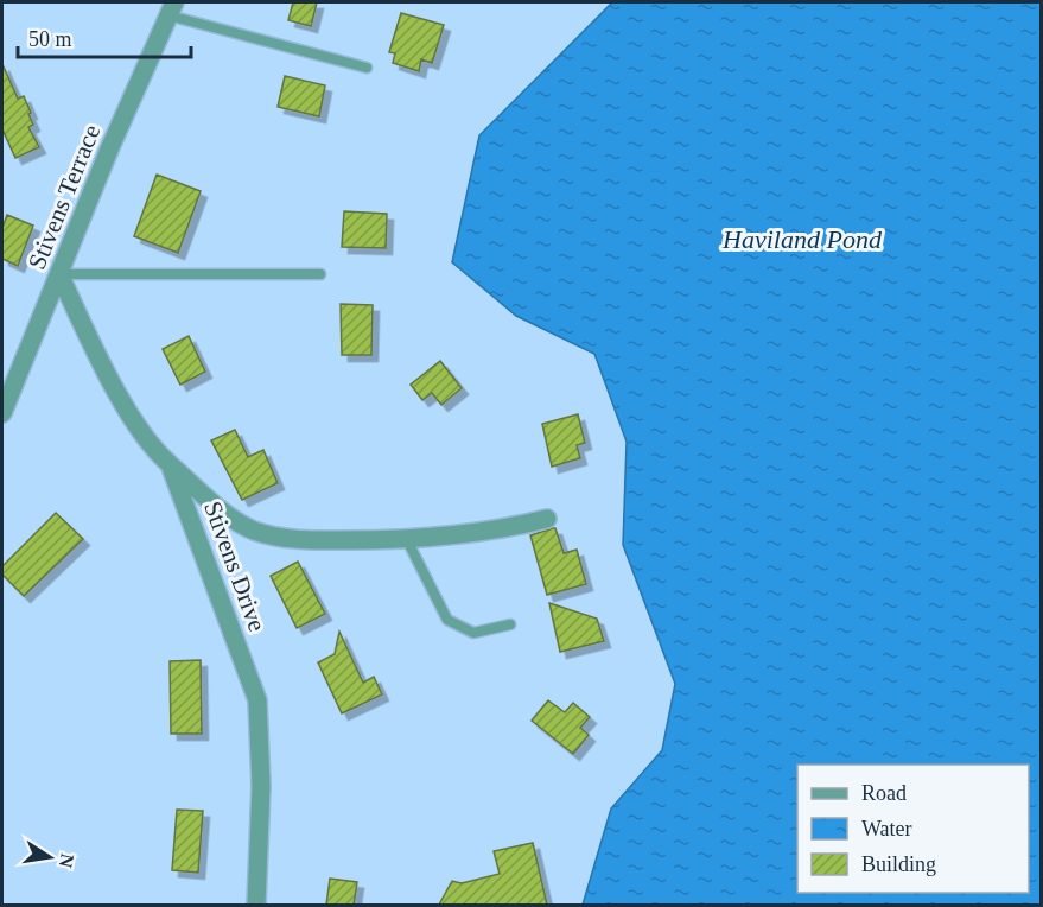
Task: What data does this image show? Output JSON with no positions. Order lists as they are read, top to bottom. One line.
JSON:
{"streets":{"street":["Stivens Terrace","Stivens Drive"]},"crossings":[["Stivens Terrace","Stivens Drive"]],"water":["Haviland Pond"],"legend":["Road","Water","Building"],"scale_bar":"50 m","north":"right"}
